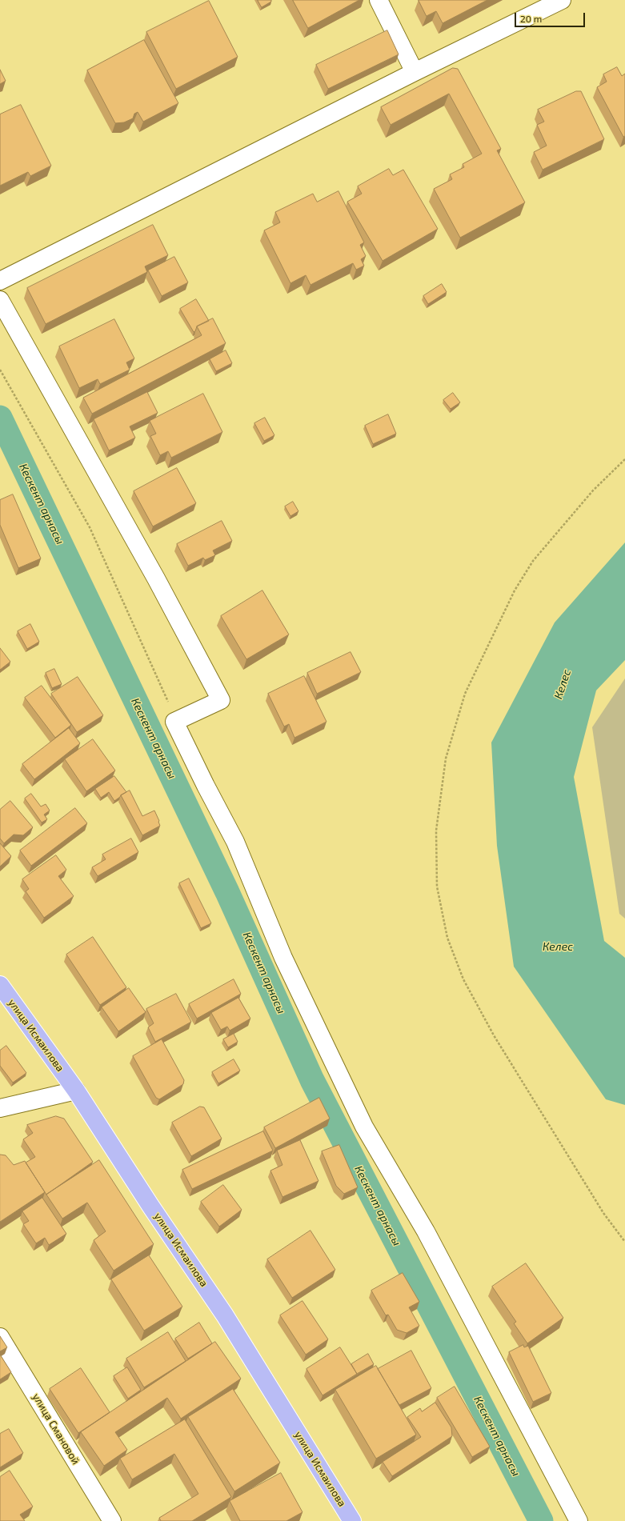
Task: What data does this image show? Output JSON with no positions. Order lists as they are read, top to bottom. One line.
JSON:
{"streets":{"main road":["улица Исмаилова"],"street":["улица Смановой"]},"water":["Кескент арнасы","Келес"],"scale_bar":"20 m"}
